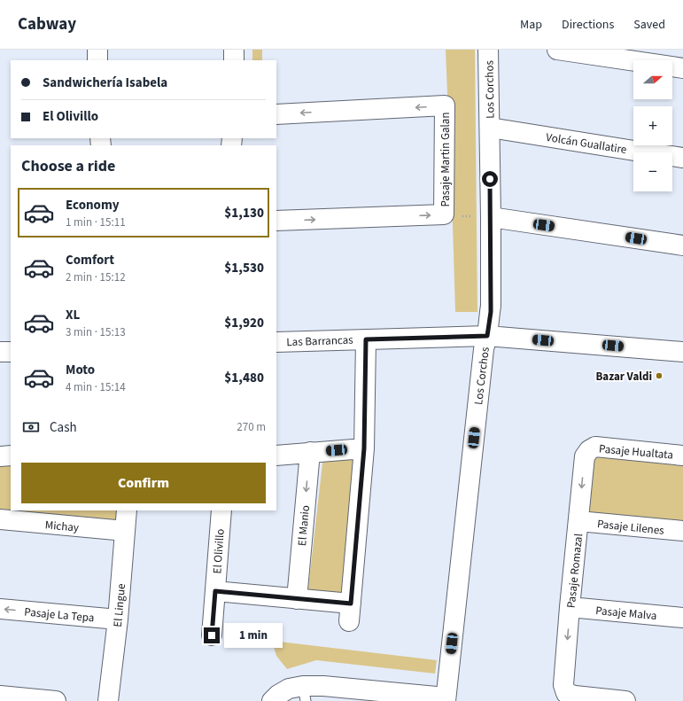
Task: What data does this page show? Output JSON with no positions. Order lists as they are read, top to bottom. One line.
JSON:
{"streets":{"street":["Los Corchos","Volcán Guallatire","Pasaje Martin Galan","Las Barrancas","Pasaje Hualtata","Michay","El Manio","Pasaje Lilenes","El Olivillo","Pasaje Romazal","El Lingue","Pasaje Malva","Pasaje La Tepa"]},"crossings":[["Los Corchos","Volcán Guallatire"],["Los Corchos","Las Barrancas"],["Pasaje Hualtata","Pasaje Romazal"],["Michay","El Lingue"],["Pasaje Lilenes","Pasaje Romazal"],["Pasaje Romazal","Pasaje Malva"],["El Lingue","Pasaje La Tepa"]],"one_way":["El Manio"],"places":["Bazar Valdi"],"north":"right","page":{"header":"Cabway","nav":["Map","Directions","Saved"],"map_buttons":["+","−"],"banner":["Sandwichería Isabela","El Olivillo"],"heading":"Choose a ride","list":[{"name":"Economy","note":"1 min · 15:11","value":"$1,130"},{"name":"Comfort","note":"2 min · 15:12","value":"$1,530"},{"name":"XL","note":"3 min · 15:13","value":"$1,920"},{"name":"Moto","note":"4 min · 15:14","value":"$1,480"}],"pay":["Cash","270 m"],"buttons":"Confirm","bubble":"1 min"}}
